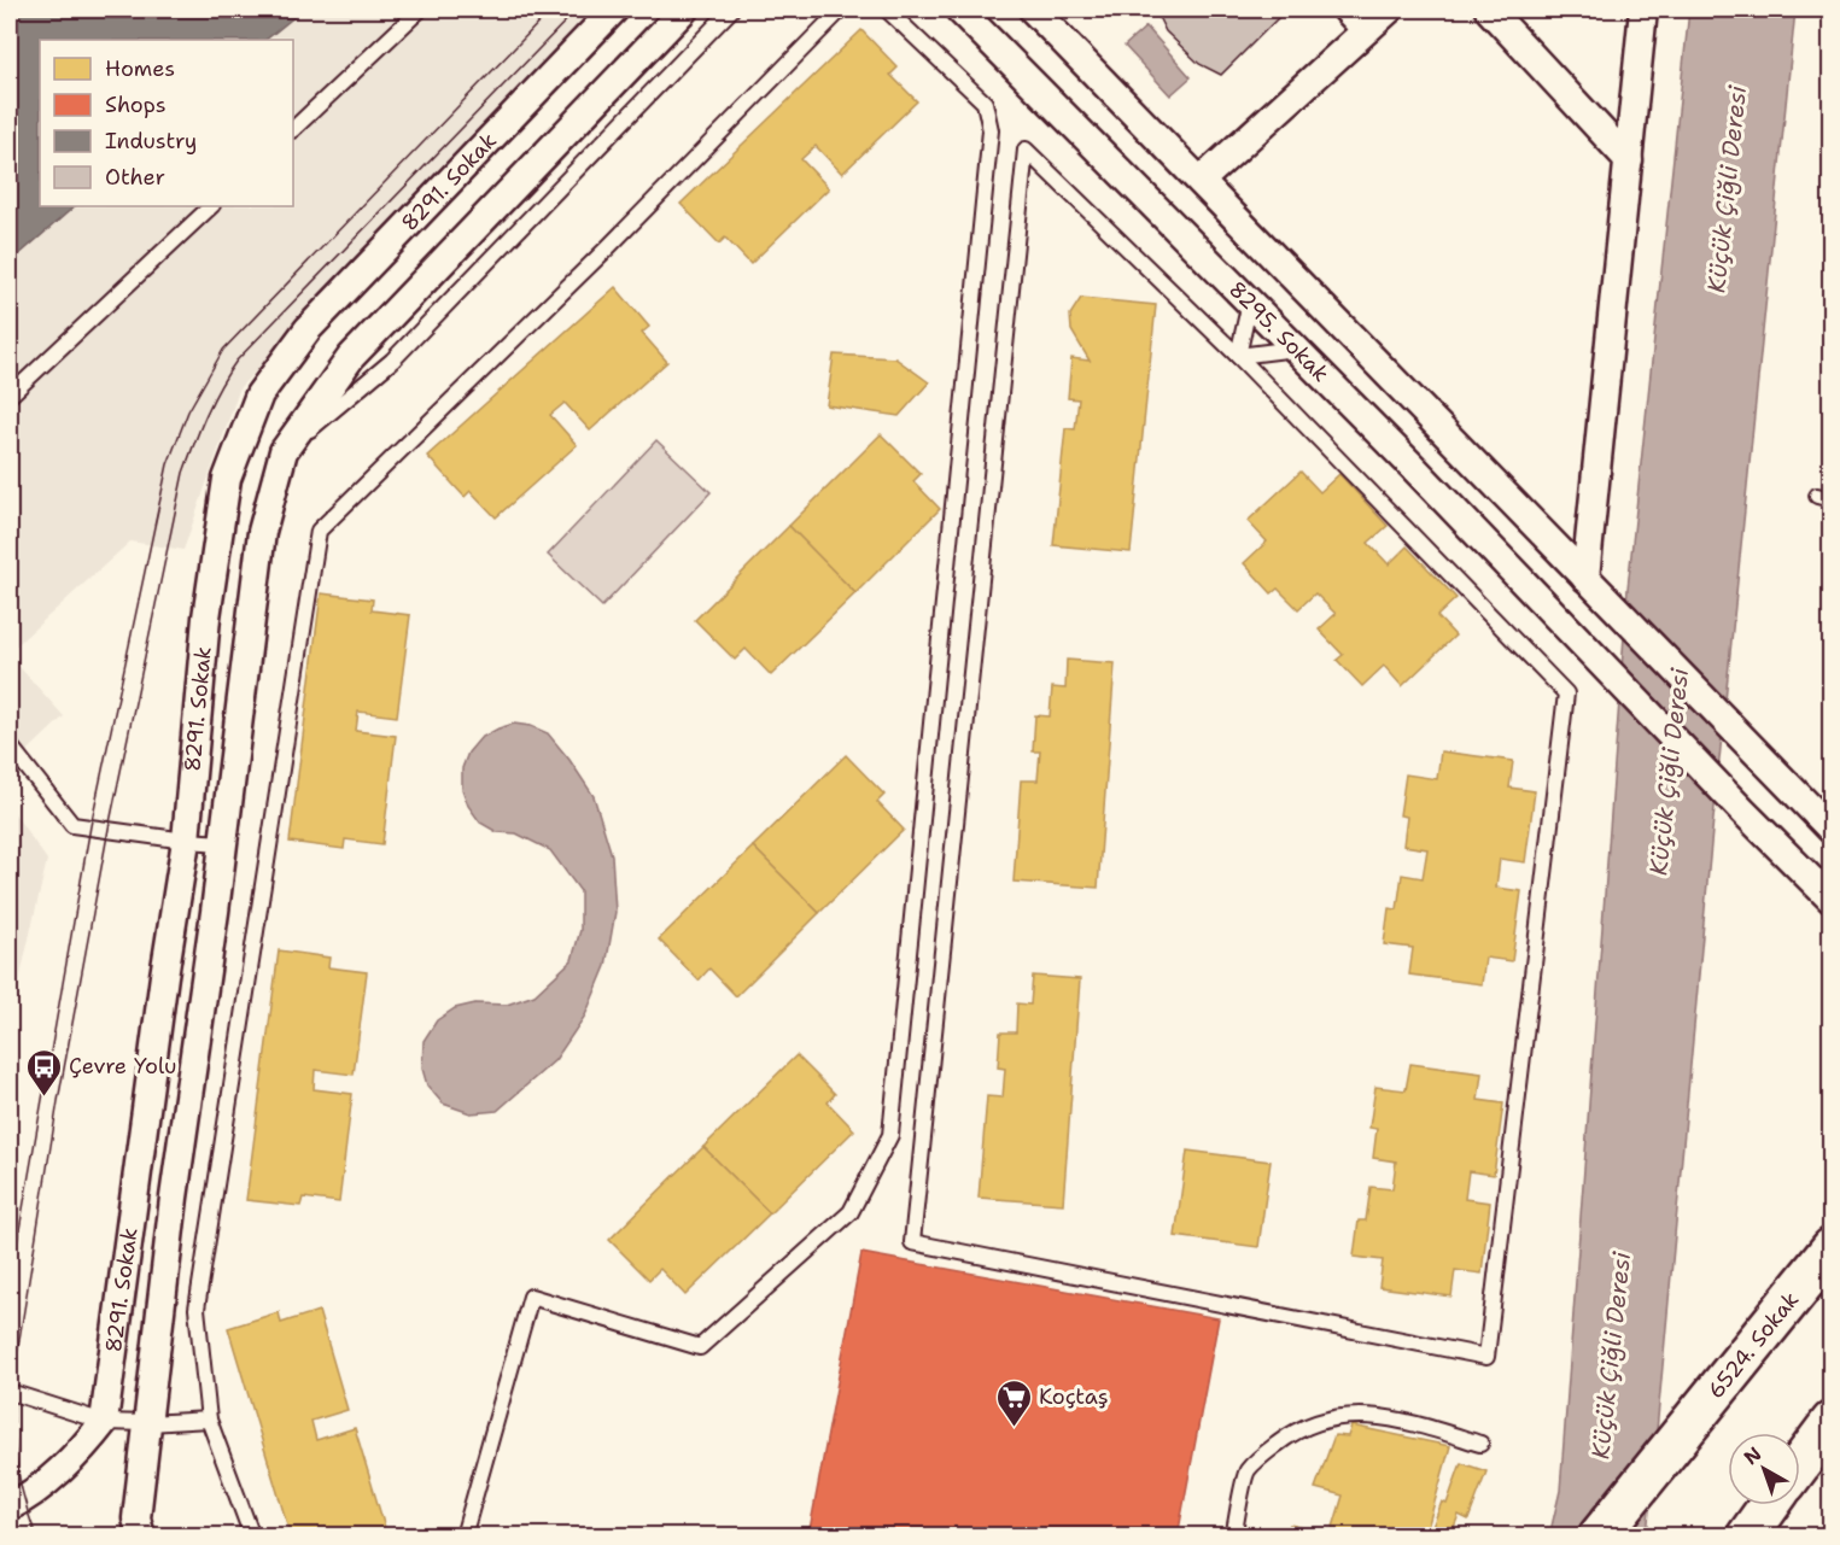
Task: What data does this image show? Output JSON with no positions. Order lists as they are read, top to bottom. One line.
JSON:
{"streets":{"street":["8291. Sokak","8295. Sokak","6524. Sokak"]},"water":["Küçük Çiğli Deresi"],"places":{"bus stop":["Çevre Yolu"],"supermarket":["Koçtaş"]},"legend":["Homes","Shops","Industry","Other"],"north":"top left"}
